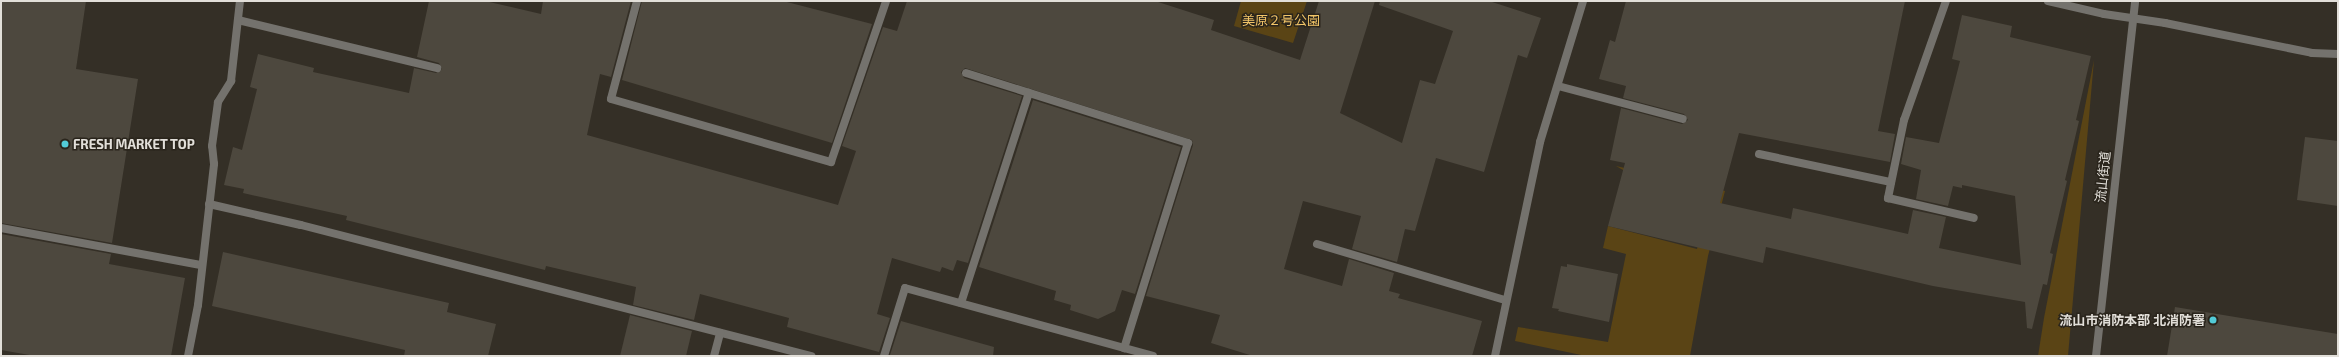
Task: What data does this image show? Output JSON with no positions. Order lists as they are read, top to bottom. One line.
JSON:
{"streets":{"street":["流山街道"]},"parks":["美原２号公園"],"places":["FRESH MARKET TOP","流山市消防本部 北消防署"]}
